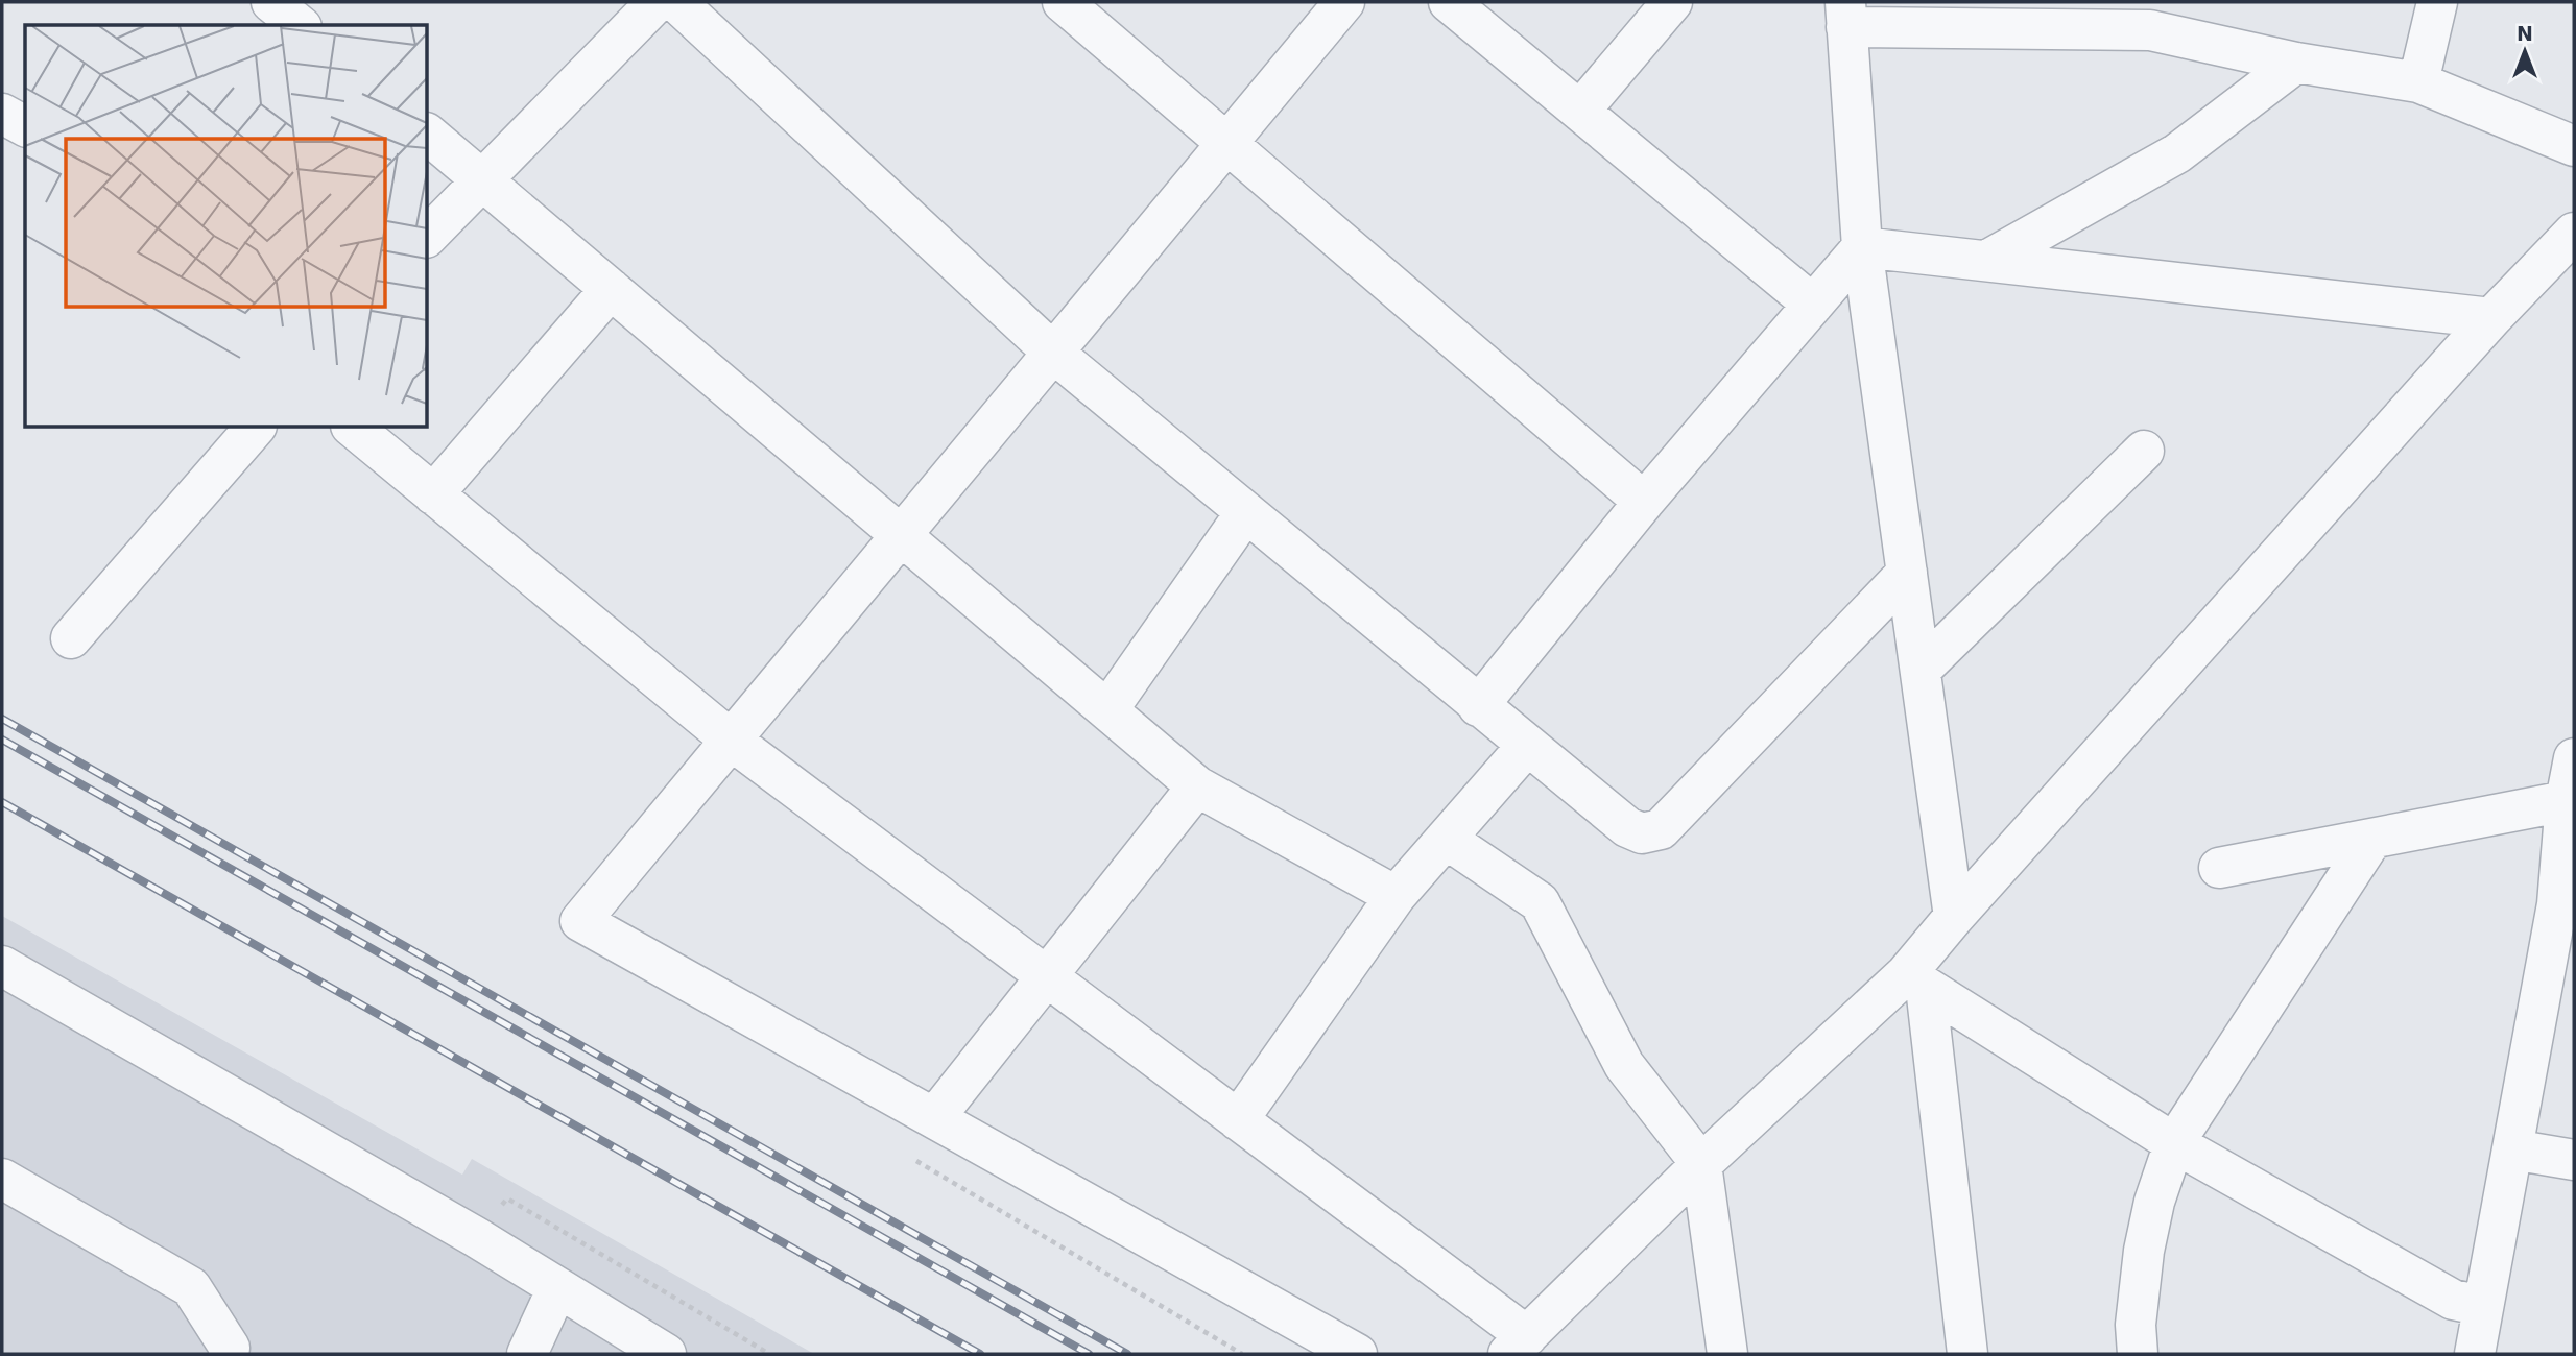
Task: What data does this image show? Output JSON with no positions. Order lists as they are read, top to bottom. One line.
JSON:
{"north":"top"}
